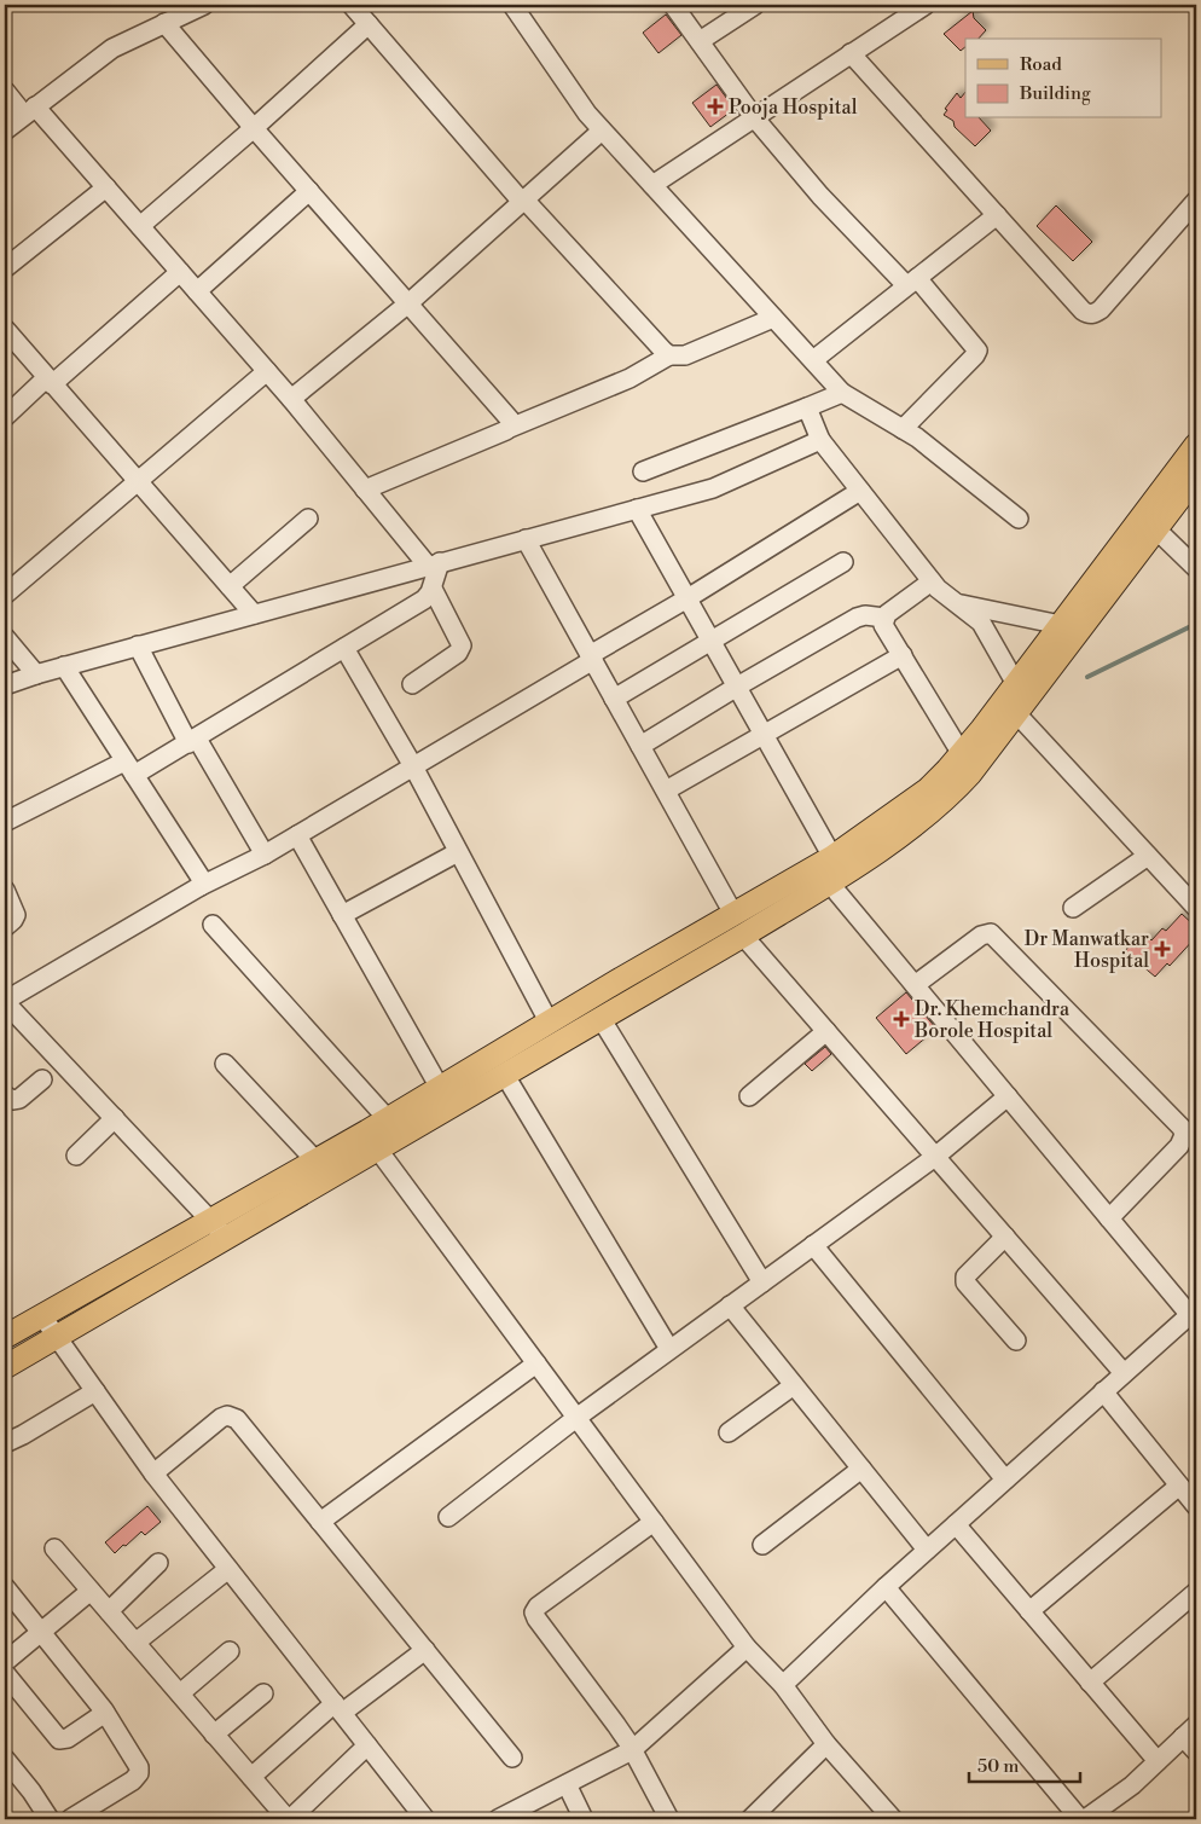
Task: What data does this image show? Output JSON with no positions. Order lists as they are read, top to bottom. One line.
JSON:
{"places":{"health":["Pooja Hospital","Dr Manwatkar Hospital","Dr. Khemchandra Borole Hospital"]},"legend":["Road","Building"],"scale_bar":"50 m"}
